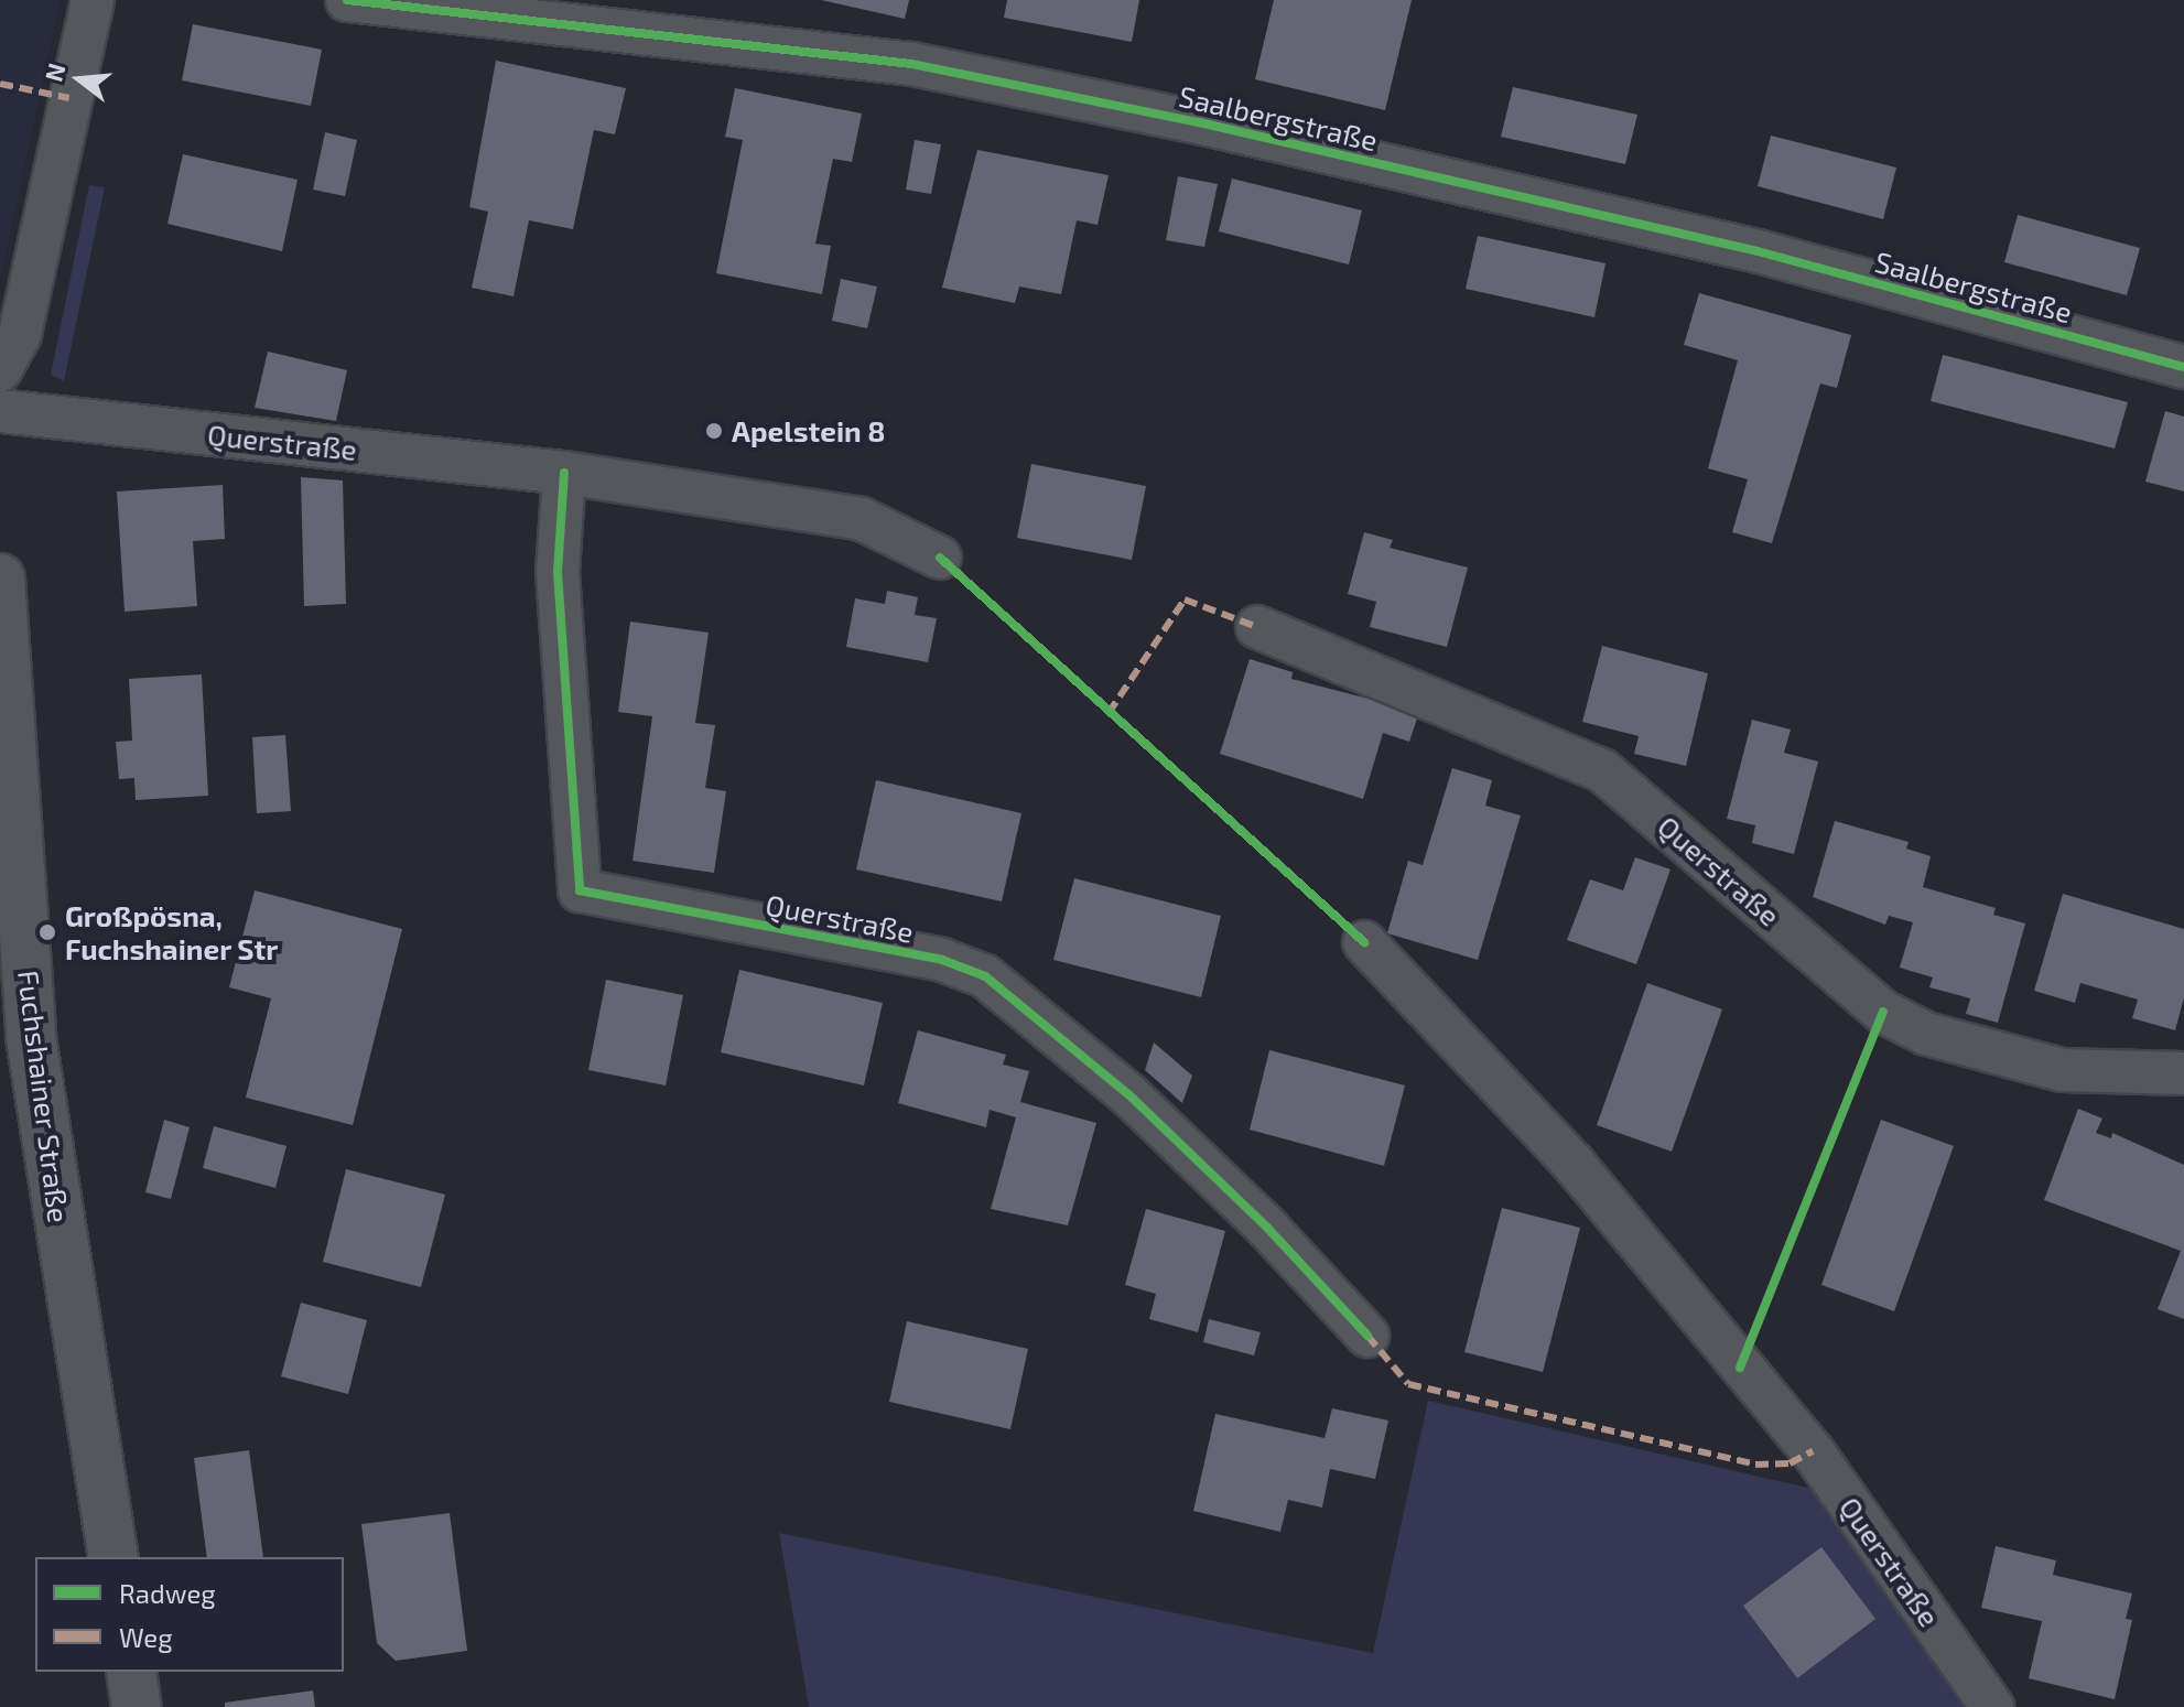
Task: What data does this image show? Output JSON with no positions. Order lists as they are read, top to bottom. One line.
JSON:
{"streets":{"street":["Saalbergstraße","Querstraße","Fuchshainer Straße"]},"places":["Apelstein 8","Großpösna, Fuchshainer Str"],"legend":["Radweg","Weg"],"north":"left"}
